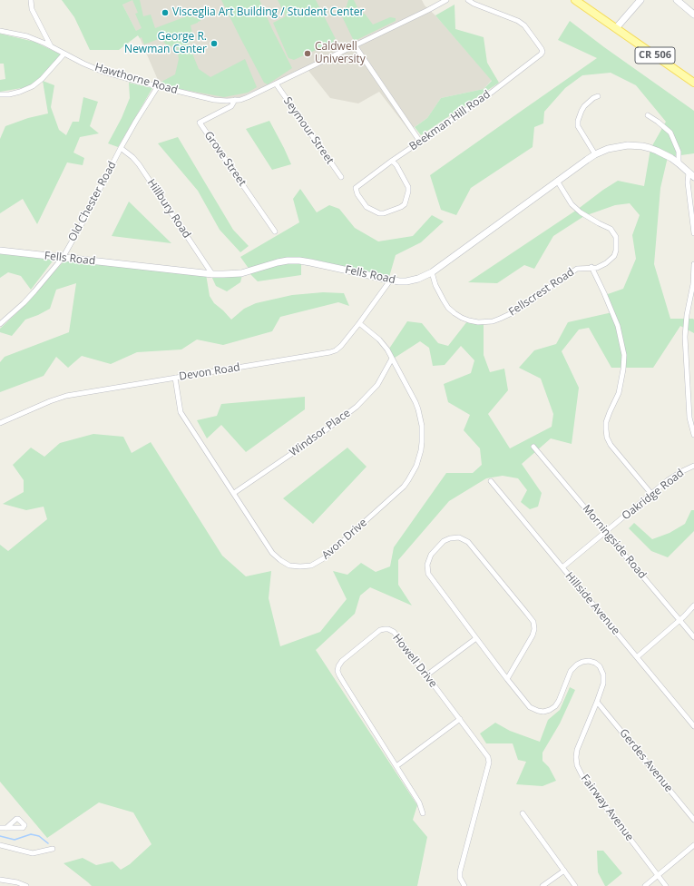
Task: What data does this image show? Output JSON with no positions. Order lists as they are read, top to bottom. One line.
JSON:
{"streets":{"main road":["CR 506"],"street":["Hawthorne Road","Beekman Hill Road","Seymour Street","Grove Street","Old Chester Road","Hillbury Road","Fells Road","Fellscrest Road","Devon Road","Windsor Place","Oakridge Road","Avon Drive","Morningside Road","Hillside Avenue","Howell Drive","Gerdes Avenue","Fairway Avenue"]},"crossings":[["Hawthorne Road","Grove Street"],["Hawthorne Road","Old Chester Road"],["Old Chester Road","Hillbury Road"],["Old Chester Road","Fells Road"],["Hillbury Road","Fells Road"],["Fells Road","Fellscrest Road"],["Fells Road","Devon Road"],["Devon Road","Avon Drive"],["Windsor Place","Avon Drive"],["Oakridge Road","Morningside Road"],["Oakridge Road","Hillside Avenue"],["Gerdes Avenue","Fairway Avenue"]],"places":["Visceglia Art Building / Student Center","George R. Newman Center","Caldwell University"]}
